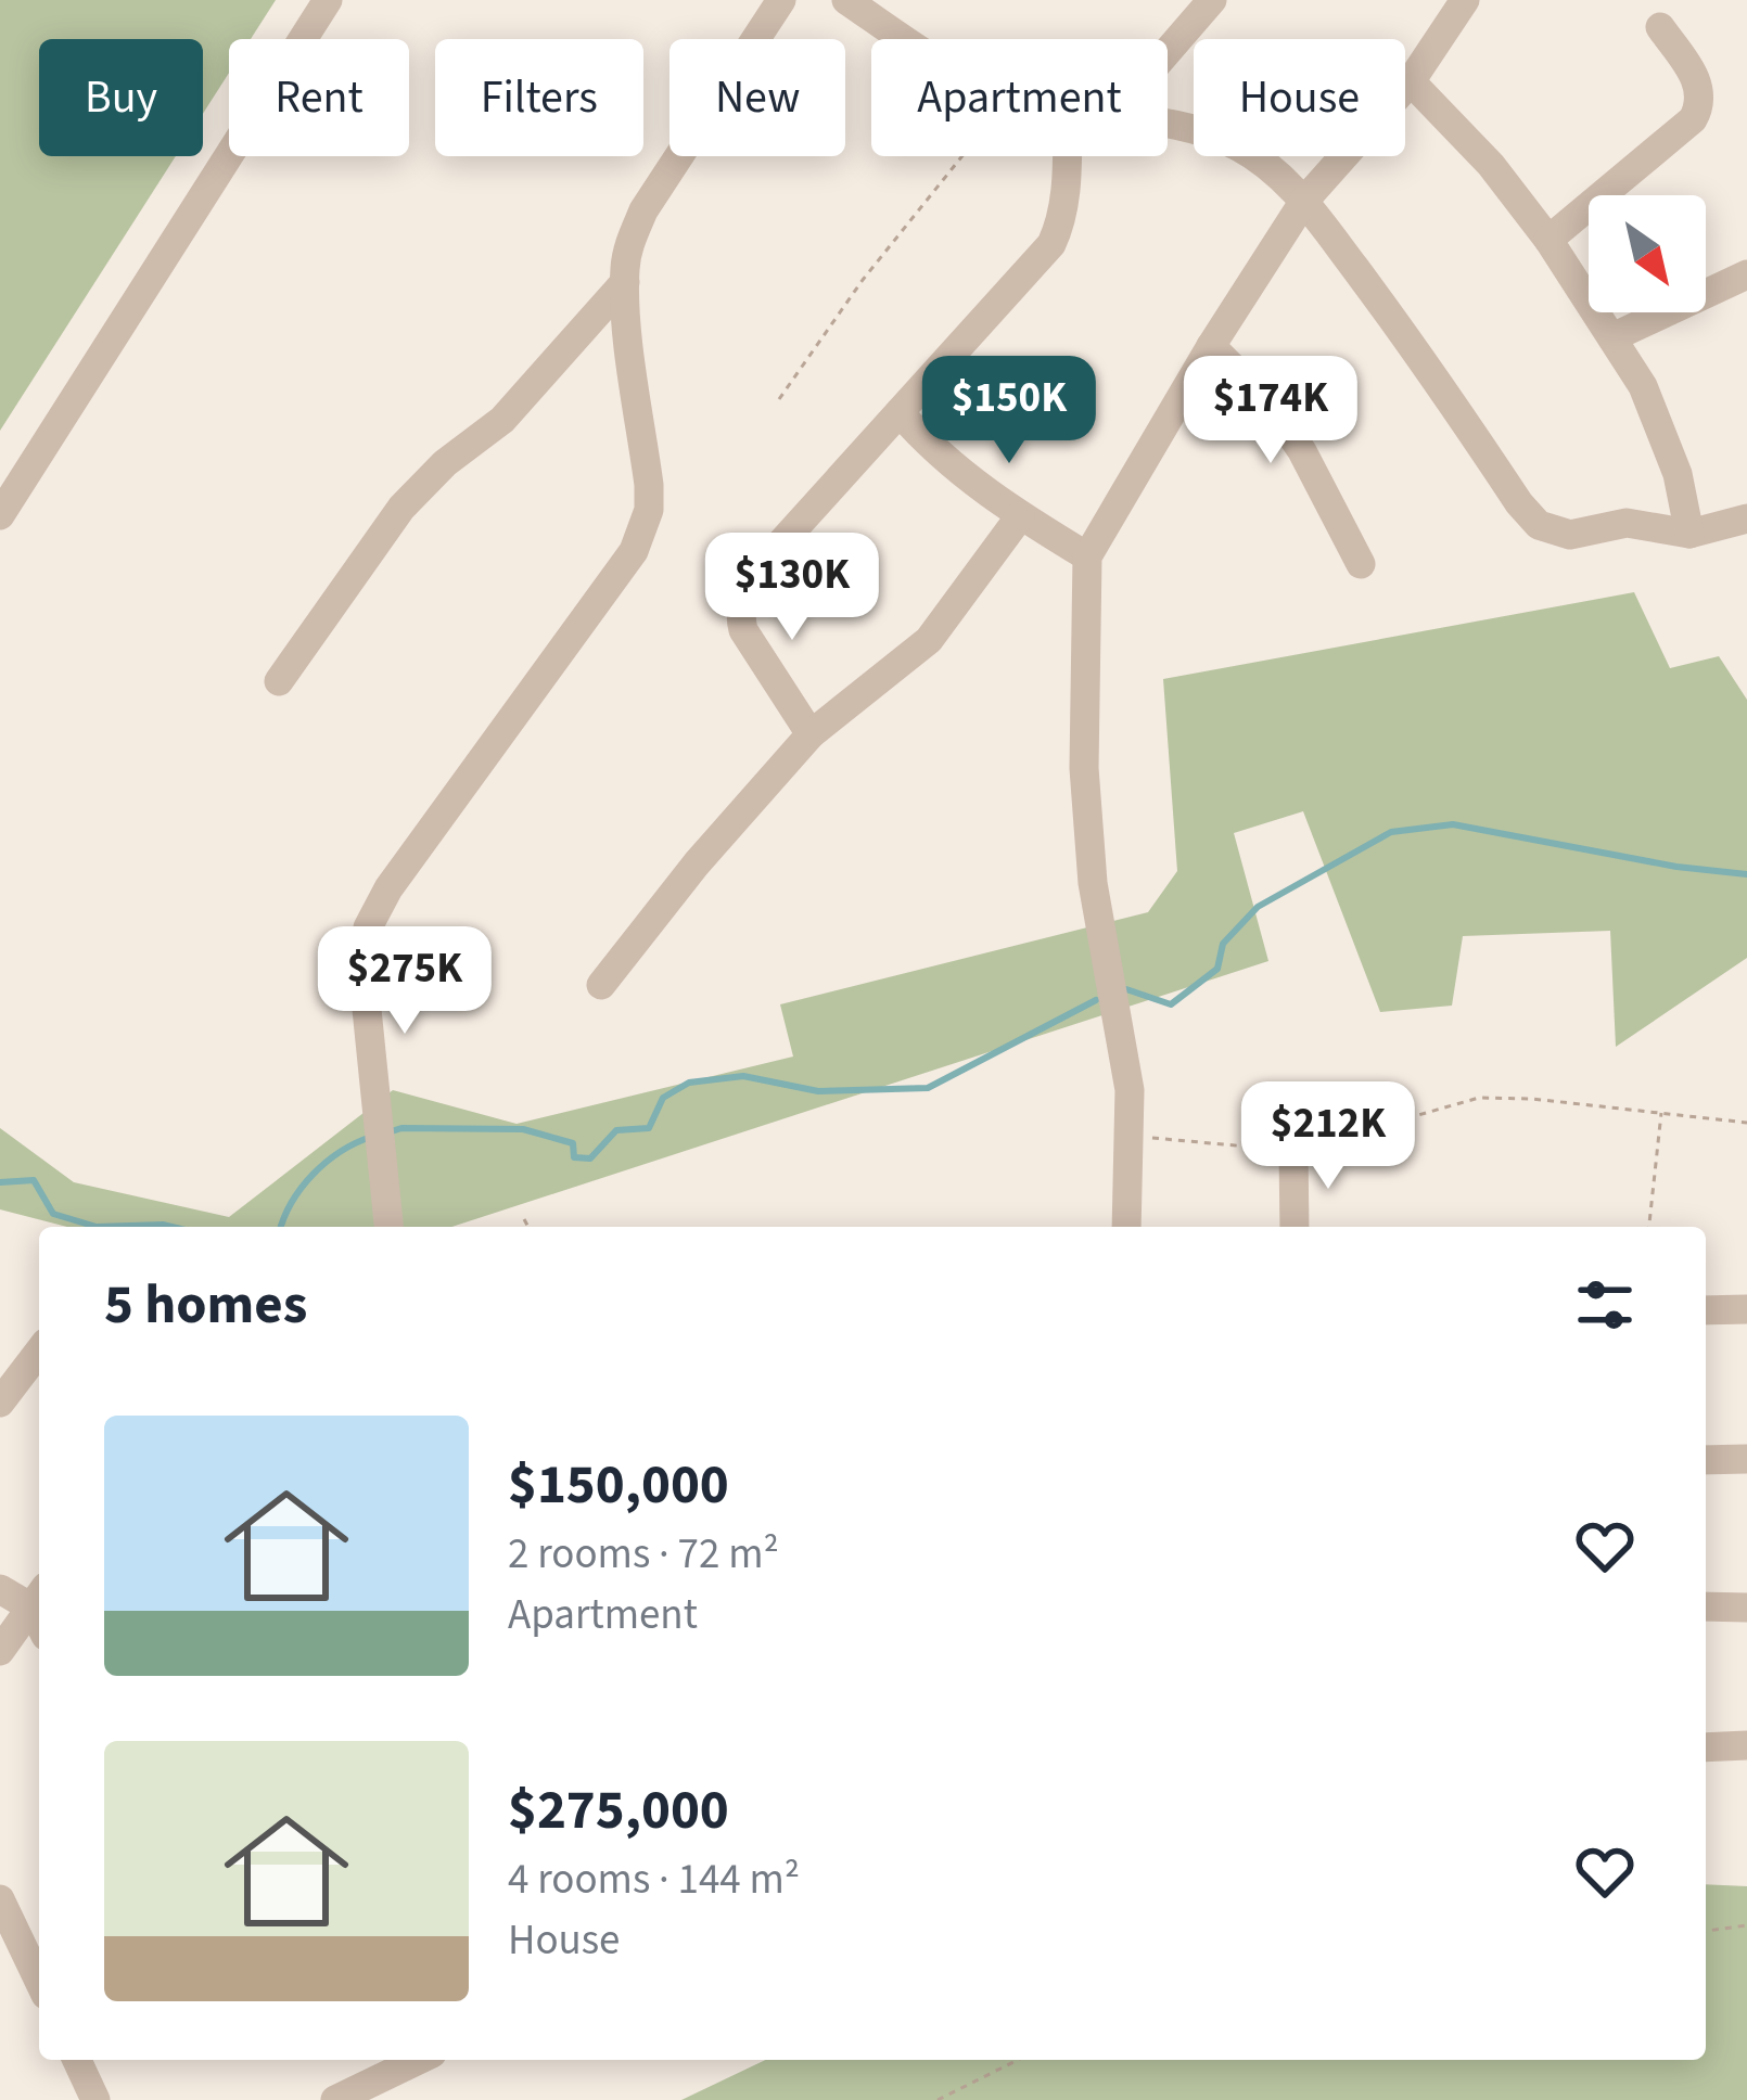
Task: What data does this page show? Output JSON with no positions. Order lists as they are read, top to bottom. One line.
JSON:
{"north":"bottom right","page":{"chip":["Buy","Rent","Filters","New","Apartment","House"],"price":["$150K","$174K","$130K","$275K","$212K"],"heading":"5 homes","list":[{"name":"$150,000","note":"2 rooms · 72 m² · Apartment"},{"name":"$275,000","note":"4 rooms · 144 m² · House"}]}}
